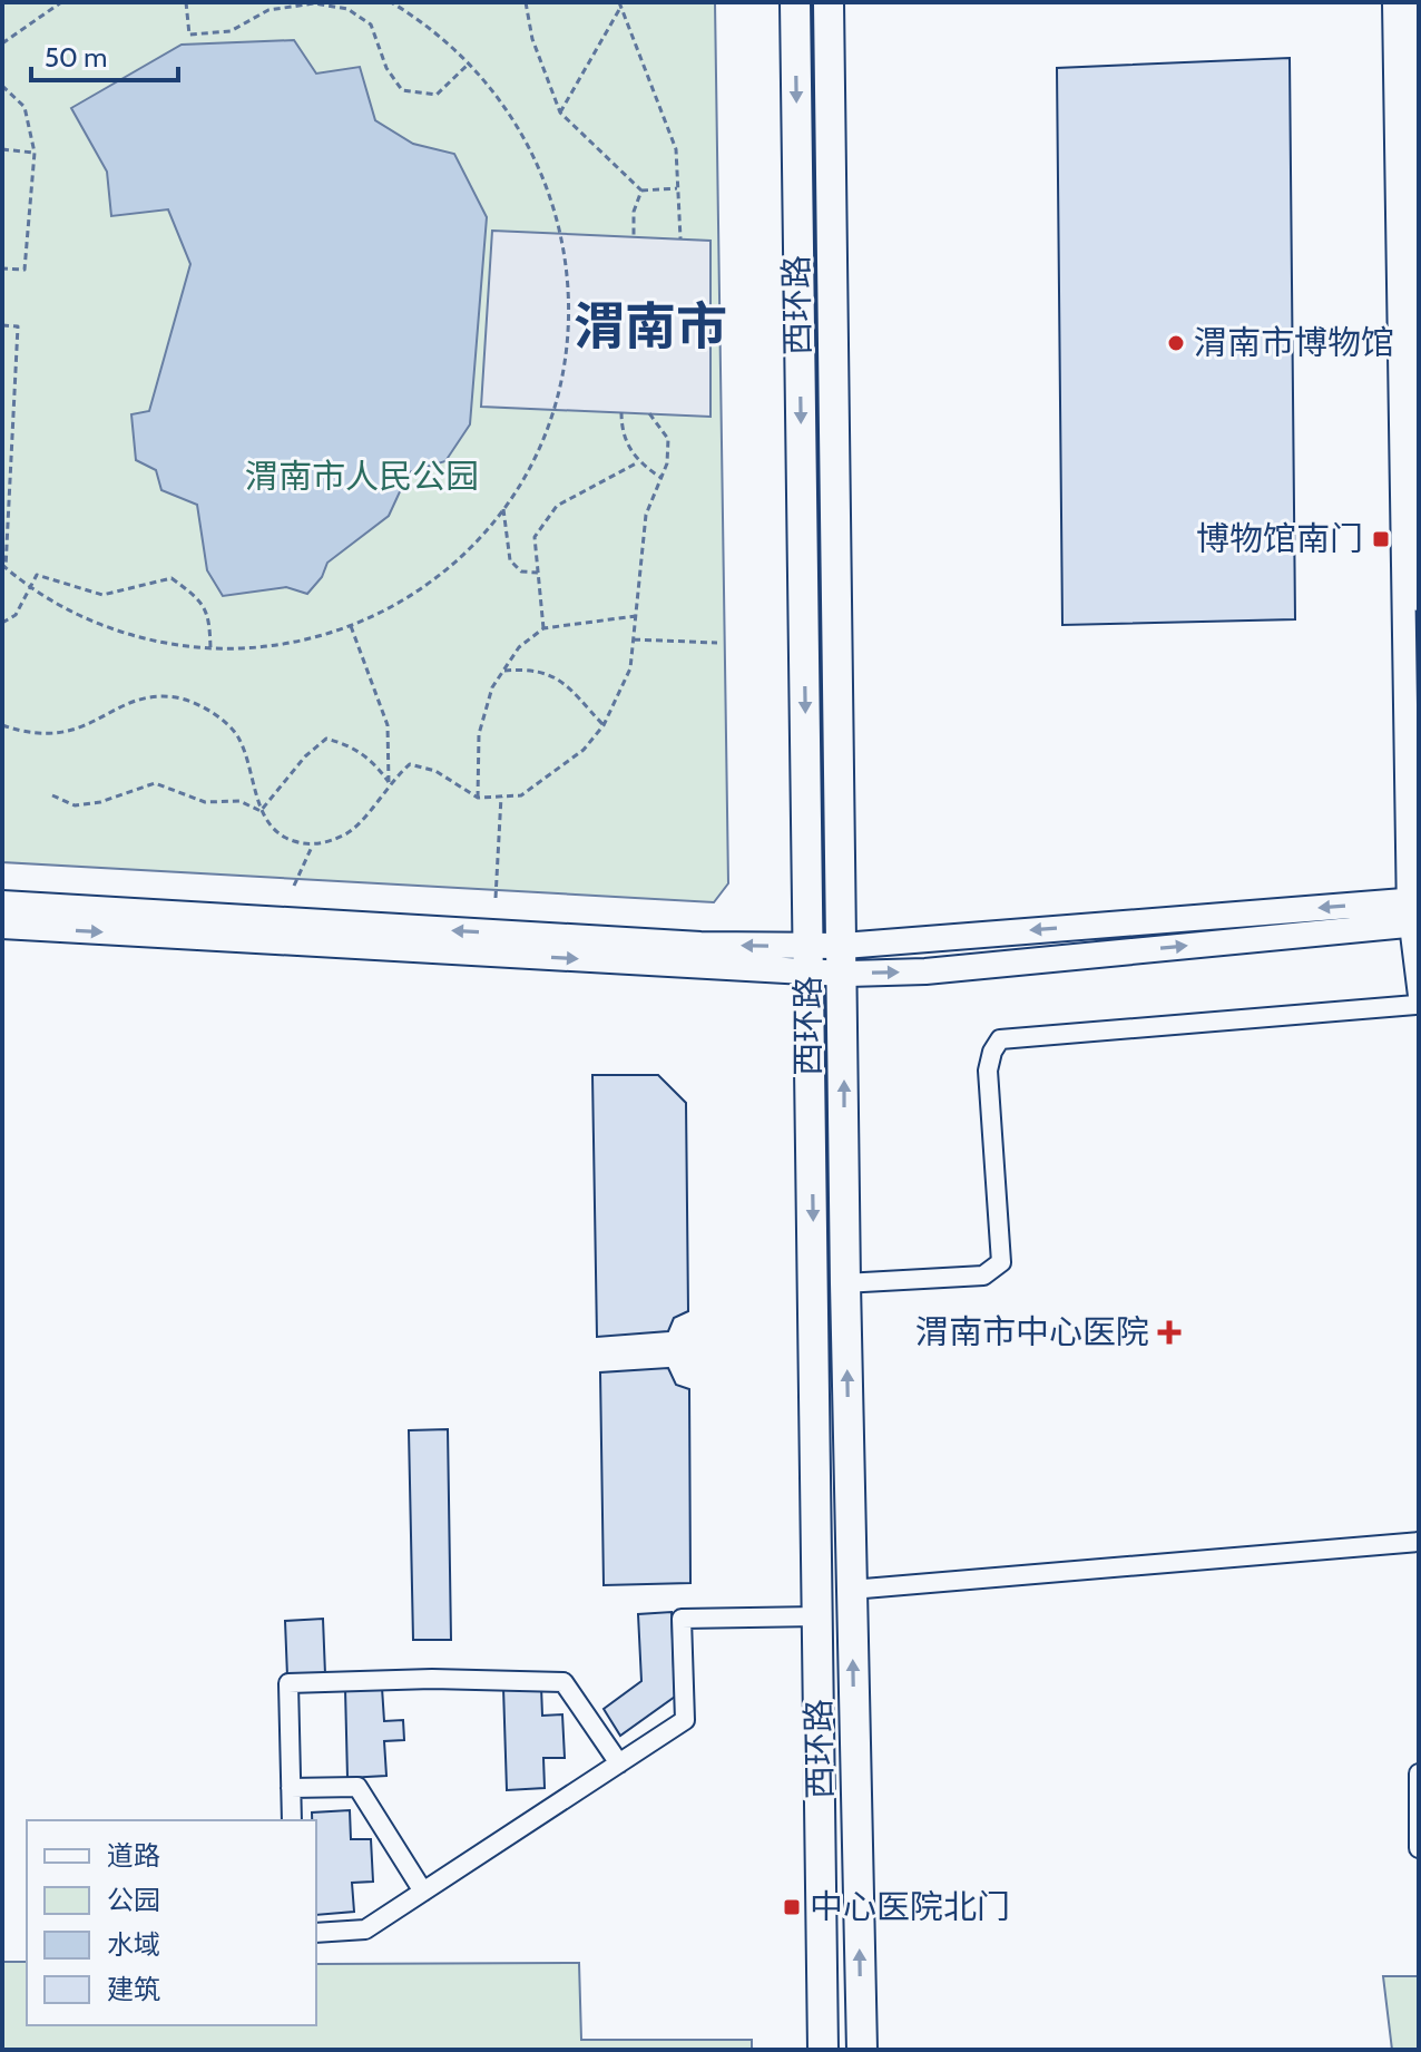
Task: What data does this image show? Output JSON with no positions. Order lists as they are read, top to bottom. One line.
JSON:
{"streets":{"main road":["西环路"]},"districts":["渭南市"],"parks":["渭南市人民公园"],"places":{"other":["渭南市博物馆"],"transit":["博物馆南门","中心医院北门"],"health":["渭南市中心医院"]},"legend":["道路","公园","水域","建筑"],"scale_bar":"50 m"}
